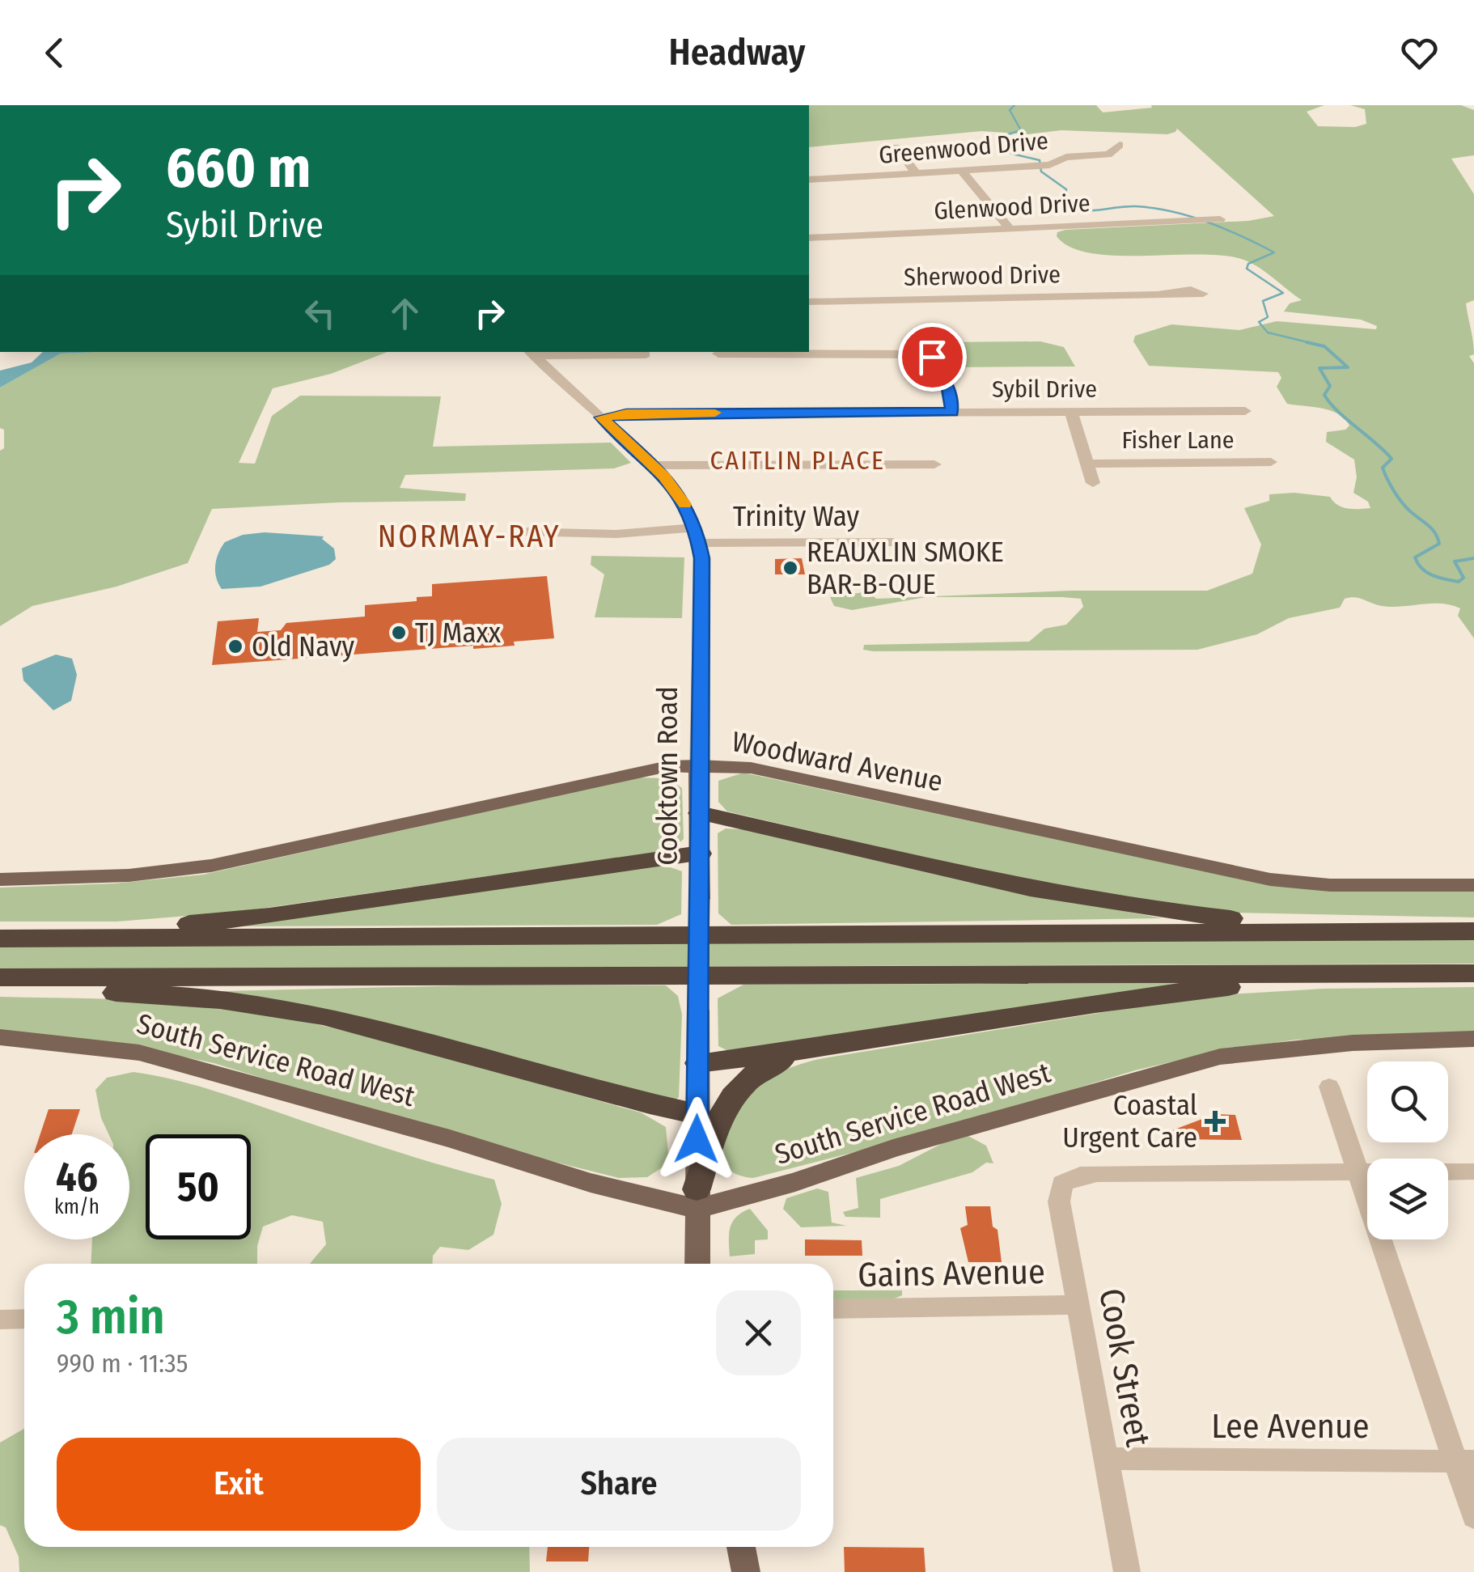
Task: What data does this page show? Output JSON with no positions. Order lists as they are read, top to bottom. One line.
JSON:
{"streets":{"main road":["Woodward Avenue","Cooktown Road","South Service Road West"],"street":["Greenwood Drive","Glenwood Drive","Sherwood Drive","Sybil Drive","Fisher Lane","Trinity Way","Gains Avenue","Cook Street","Lee Avenue"]},"crossings":[["Sybil Drive","Cooktown Road"],["Trinity Way","Cooktown Road"],["Woodward Avenue","Cooktown Road"],["Cooktown Road","South Service Road West"],["Gains Avenue","Cook Street"],["Cook Street","Lee Avenue"]],"districts":["CAITLIN PLACE","NORMAY-RAY"],"places":{"other":["REAUXLIN SMOKE BAR-B-QUE","TJ Maxx","Old Navy"],"health":["Coastal Urgent Care"]},"page":{"header":"Headway","turn":["660 m","Sybil Drive"],"speed":"46 km/h","limit":"50","heading":["3 min","990 m · 11:35"],"buttons":["Exit","Share"]}}
